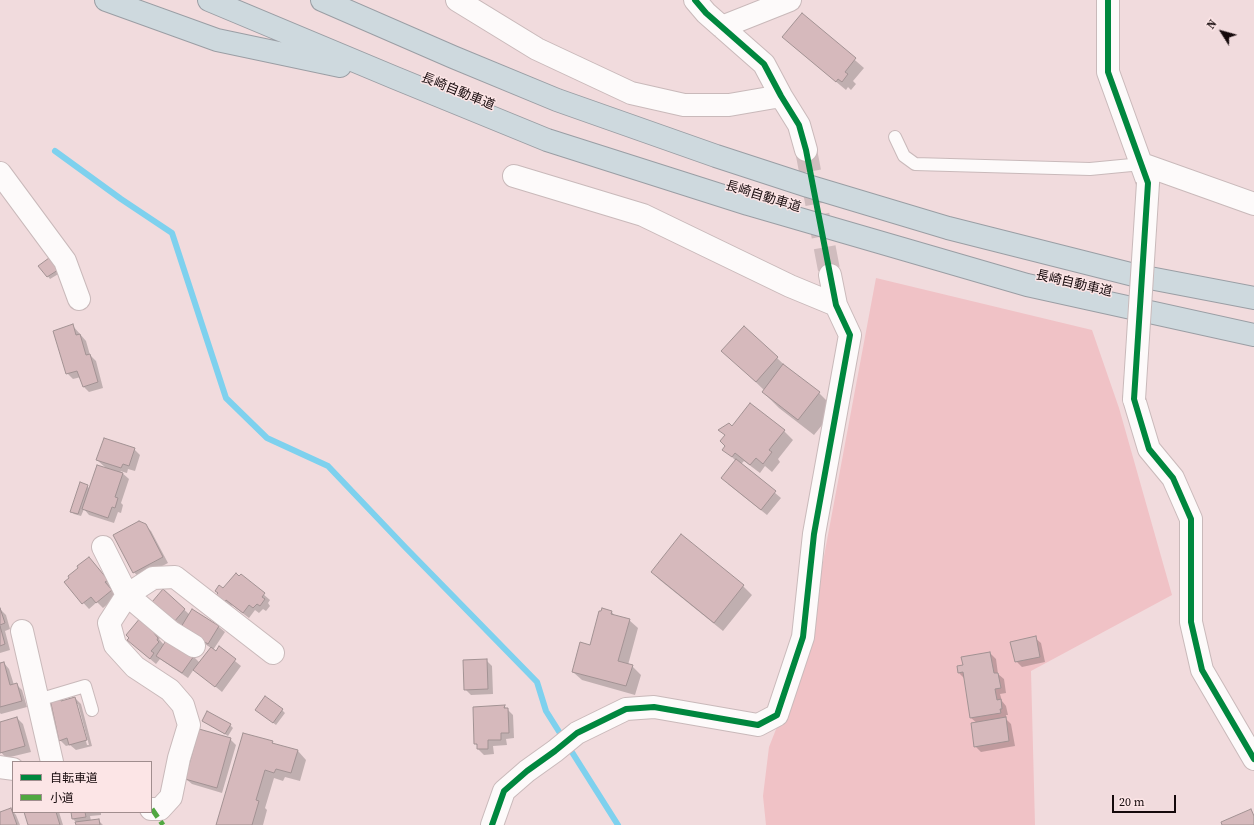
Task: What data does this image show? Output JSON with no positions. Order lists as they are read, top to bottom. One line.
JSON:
{"streets":{"highway":["長崎自動車道"]},"legend":["自転車道","小道"],"scale_bar":"20 m","north":"top left"}
